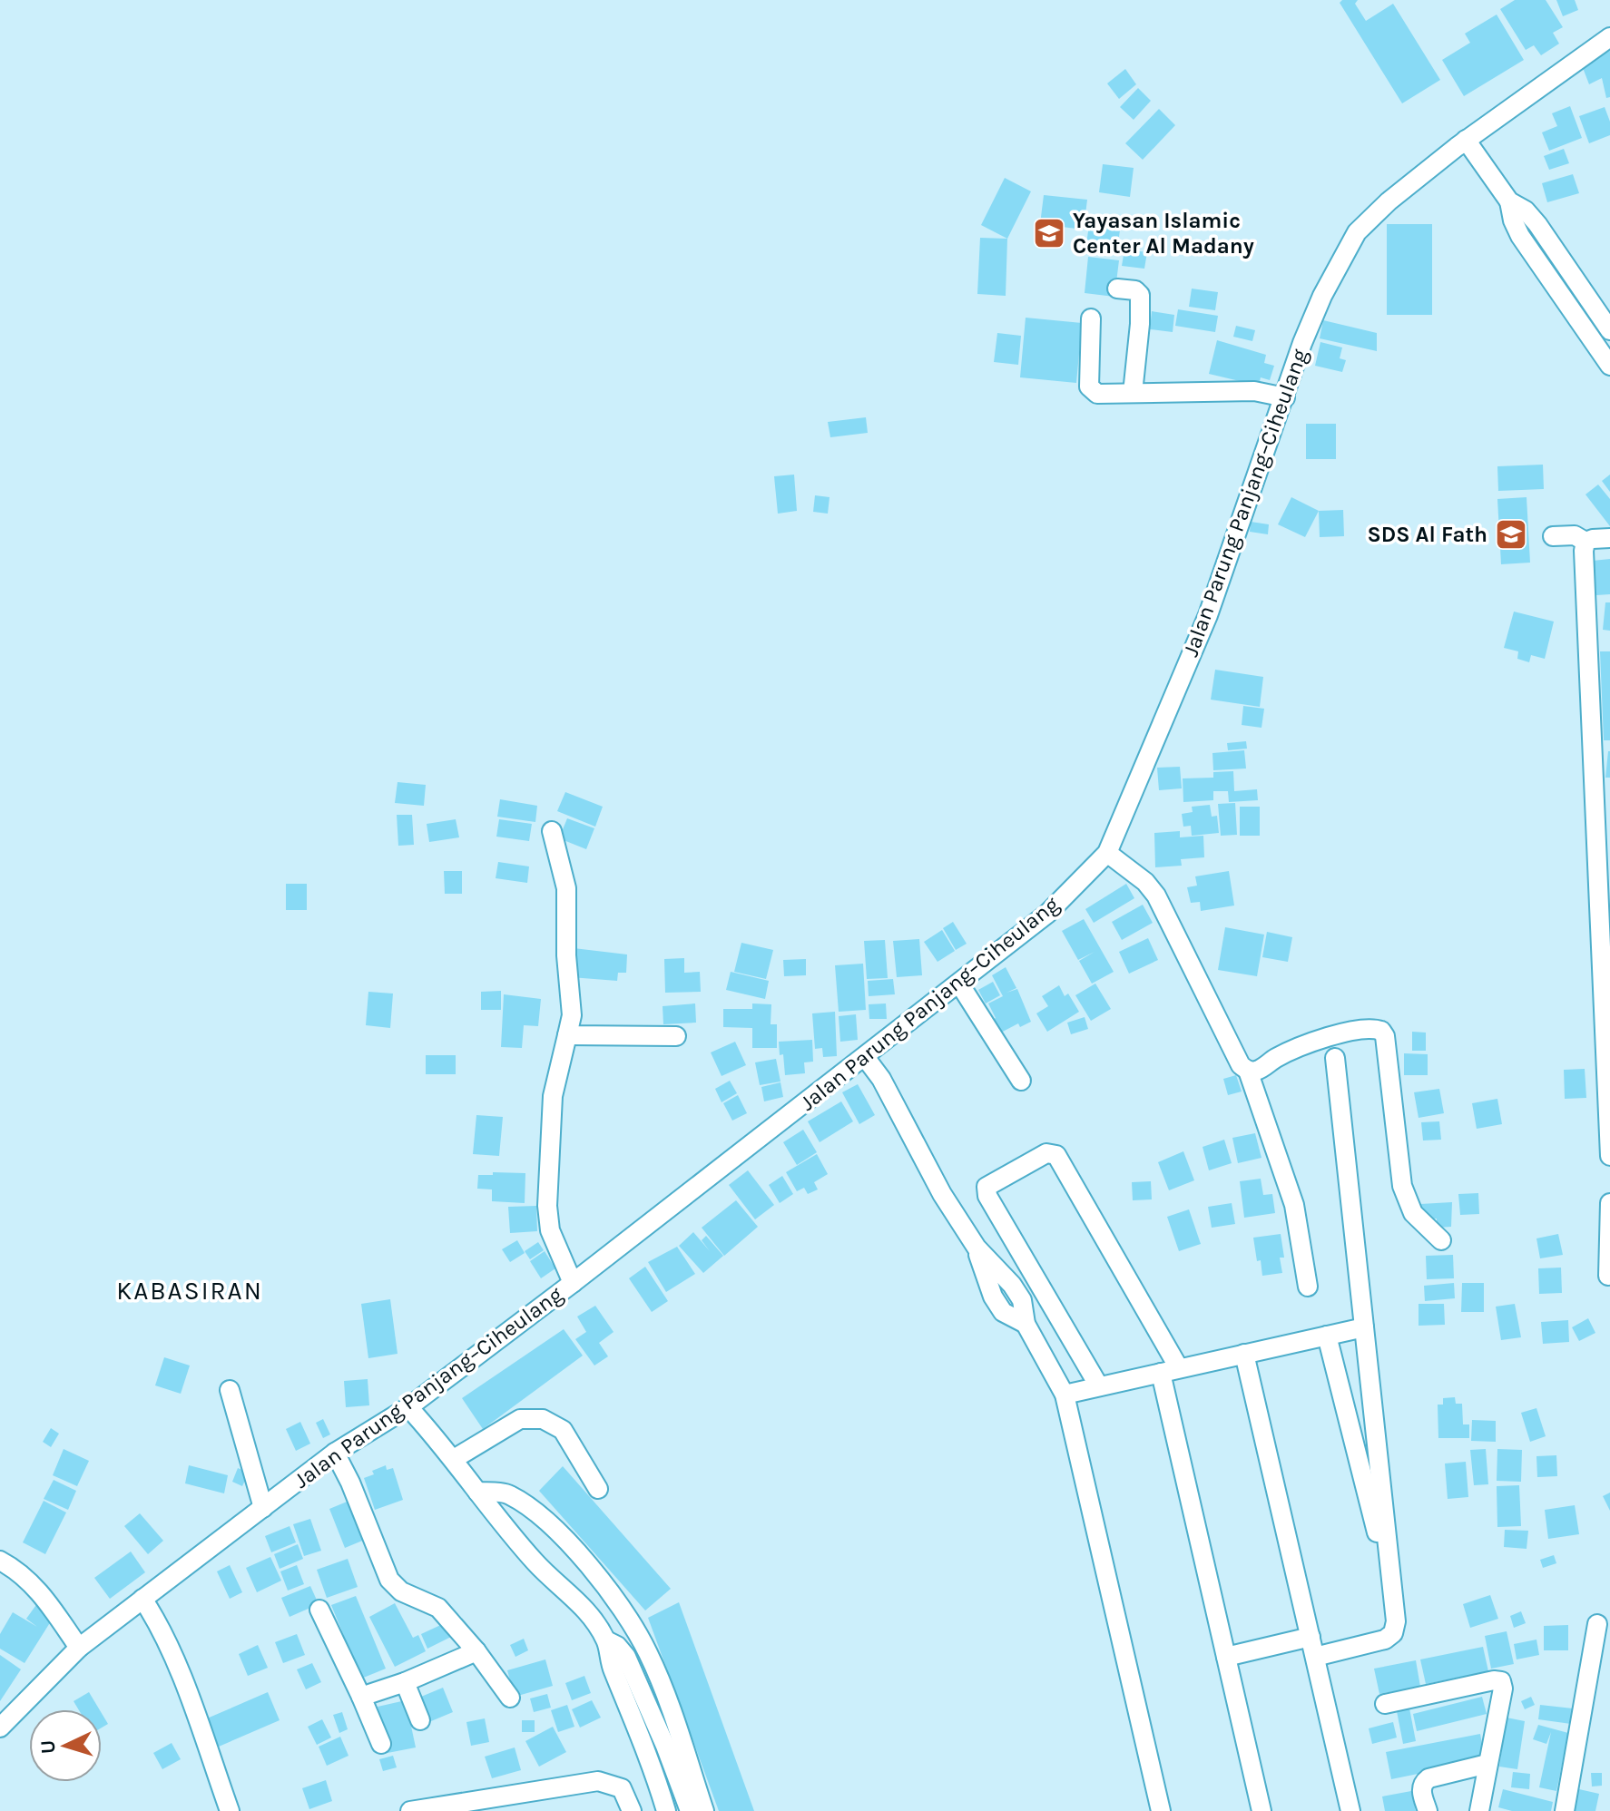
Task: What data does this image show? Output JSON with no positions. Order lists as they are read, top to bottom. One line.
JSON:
{"streets":{"street":["Jalan Parung Panjang–Ciheulang"]},"districts":["KABASIRAN"],"places":{"school or university":["Yayasan Islamic Center Al Madany","SDS Al Fath"]},"north":"left"}
